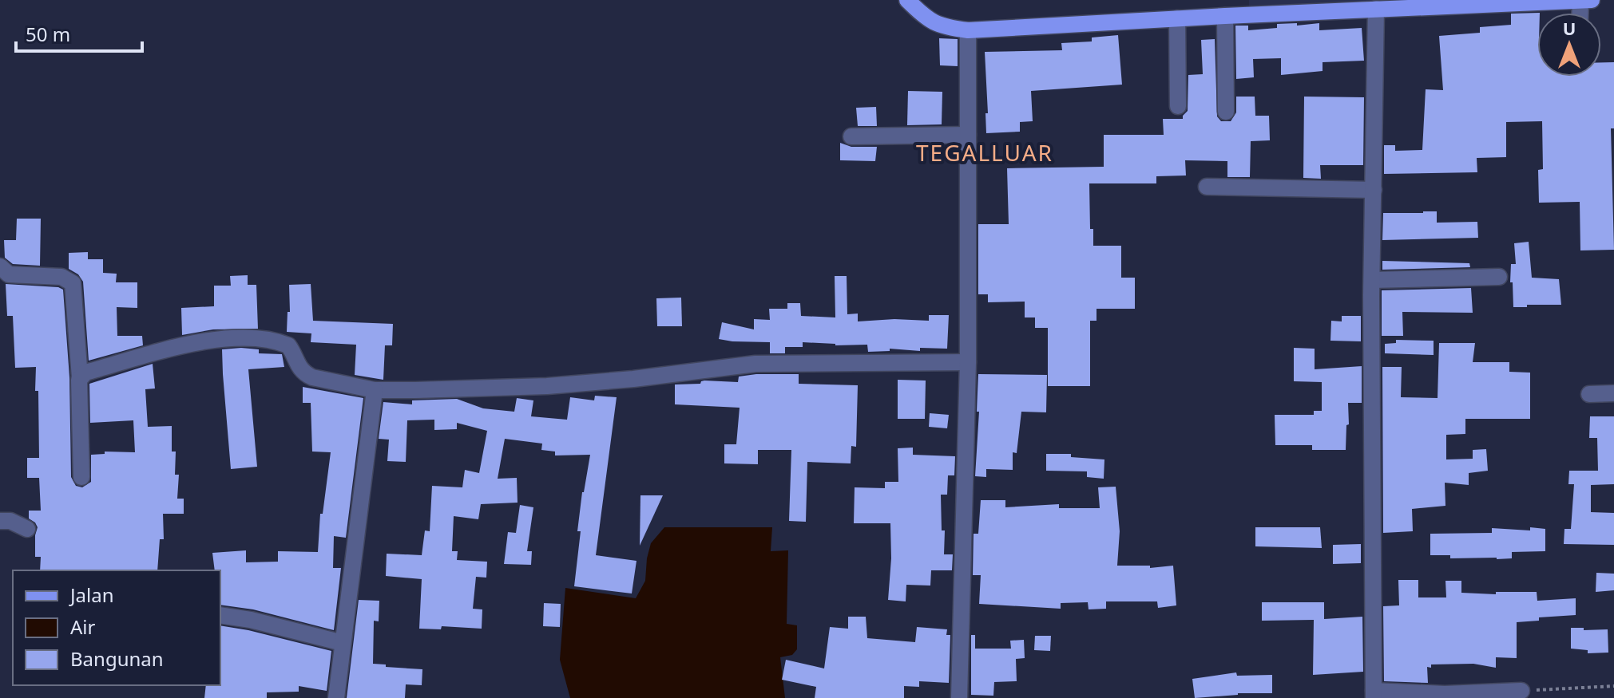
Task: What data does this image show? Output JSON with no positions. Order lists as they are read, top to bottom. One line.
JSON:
{"districts":["TEGALLUAR"],"legend":["Jalan","Air","Bangunan"],"scale_bar":"50 m","north":"top"}
